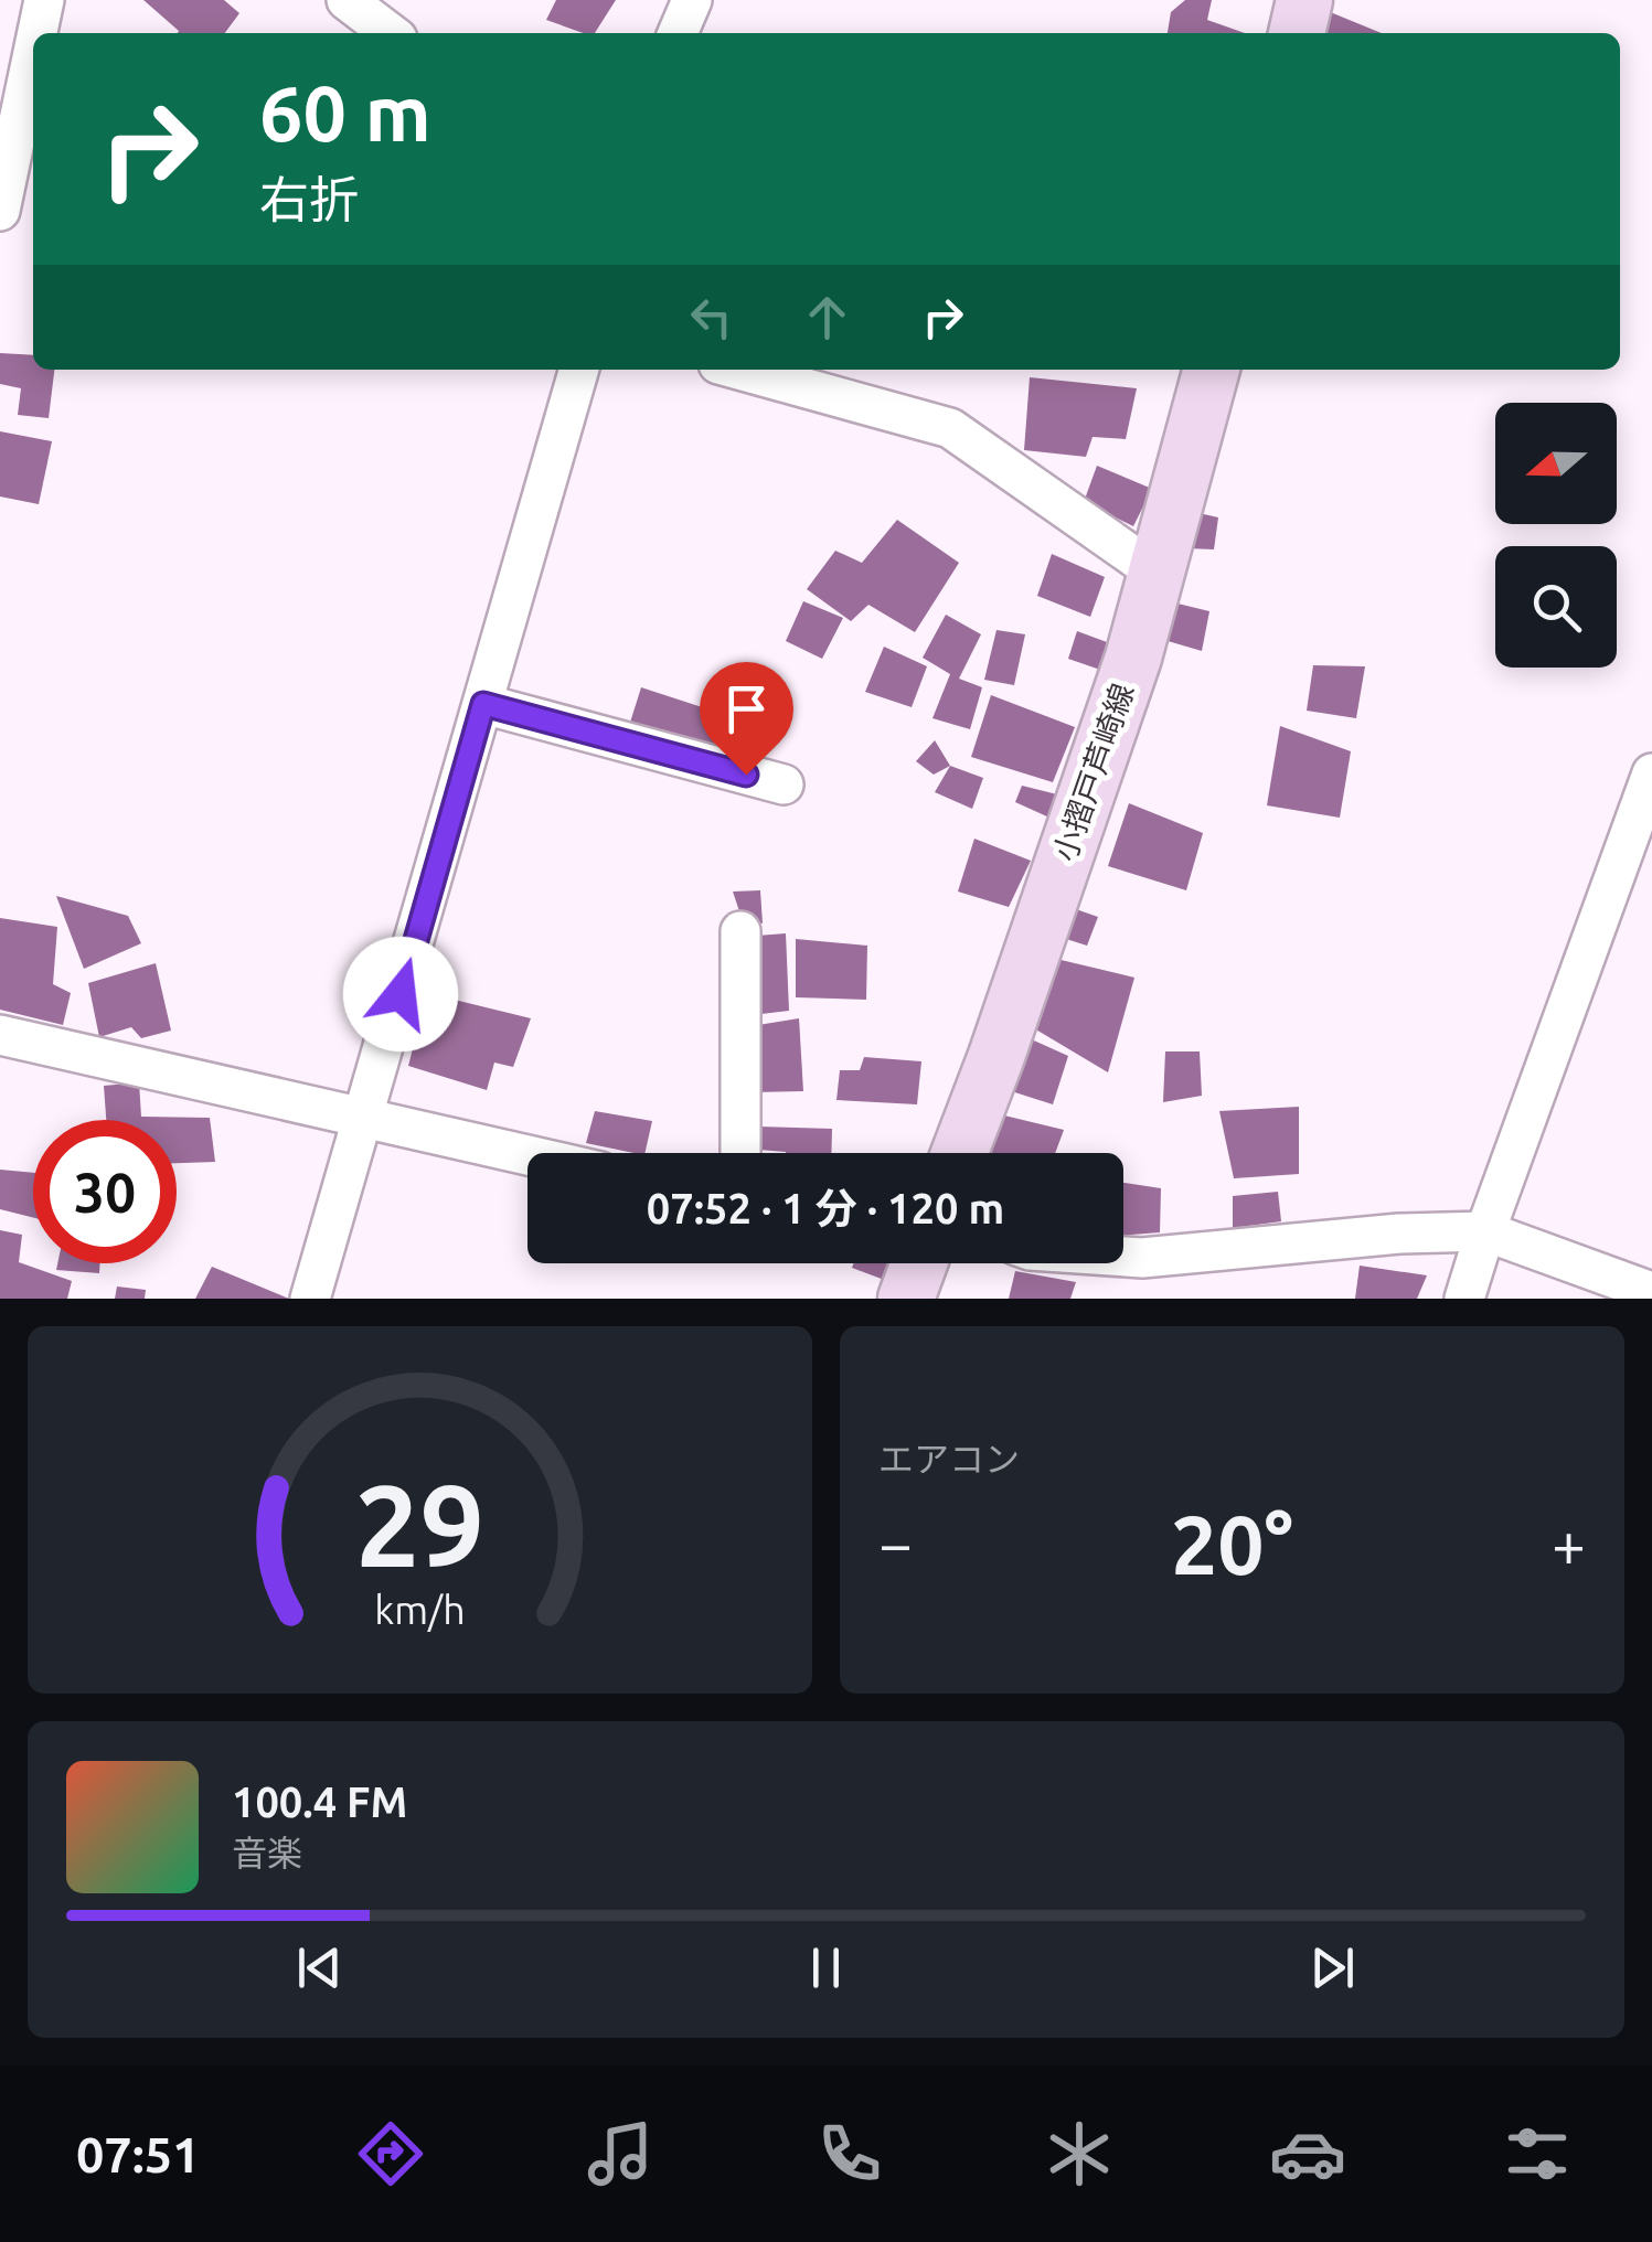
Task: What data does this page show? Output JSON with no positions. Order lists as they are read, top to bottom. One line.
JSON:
{"streets":{"main road":["小摺戸芦崎線"]},"north":"left","page":{"turn":["60 m","右折"],"limit":"30","trip":"07:52 · 1 分 · 120 m","tile":"エアコン","heat":["−","20°","+"],"song":["100.4 FM","音楽"],"tabs":"07:51","gauge":["29","km/h"]}}
